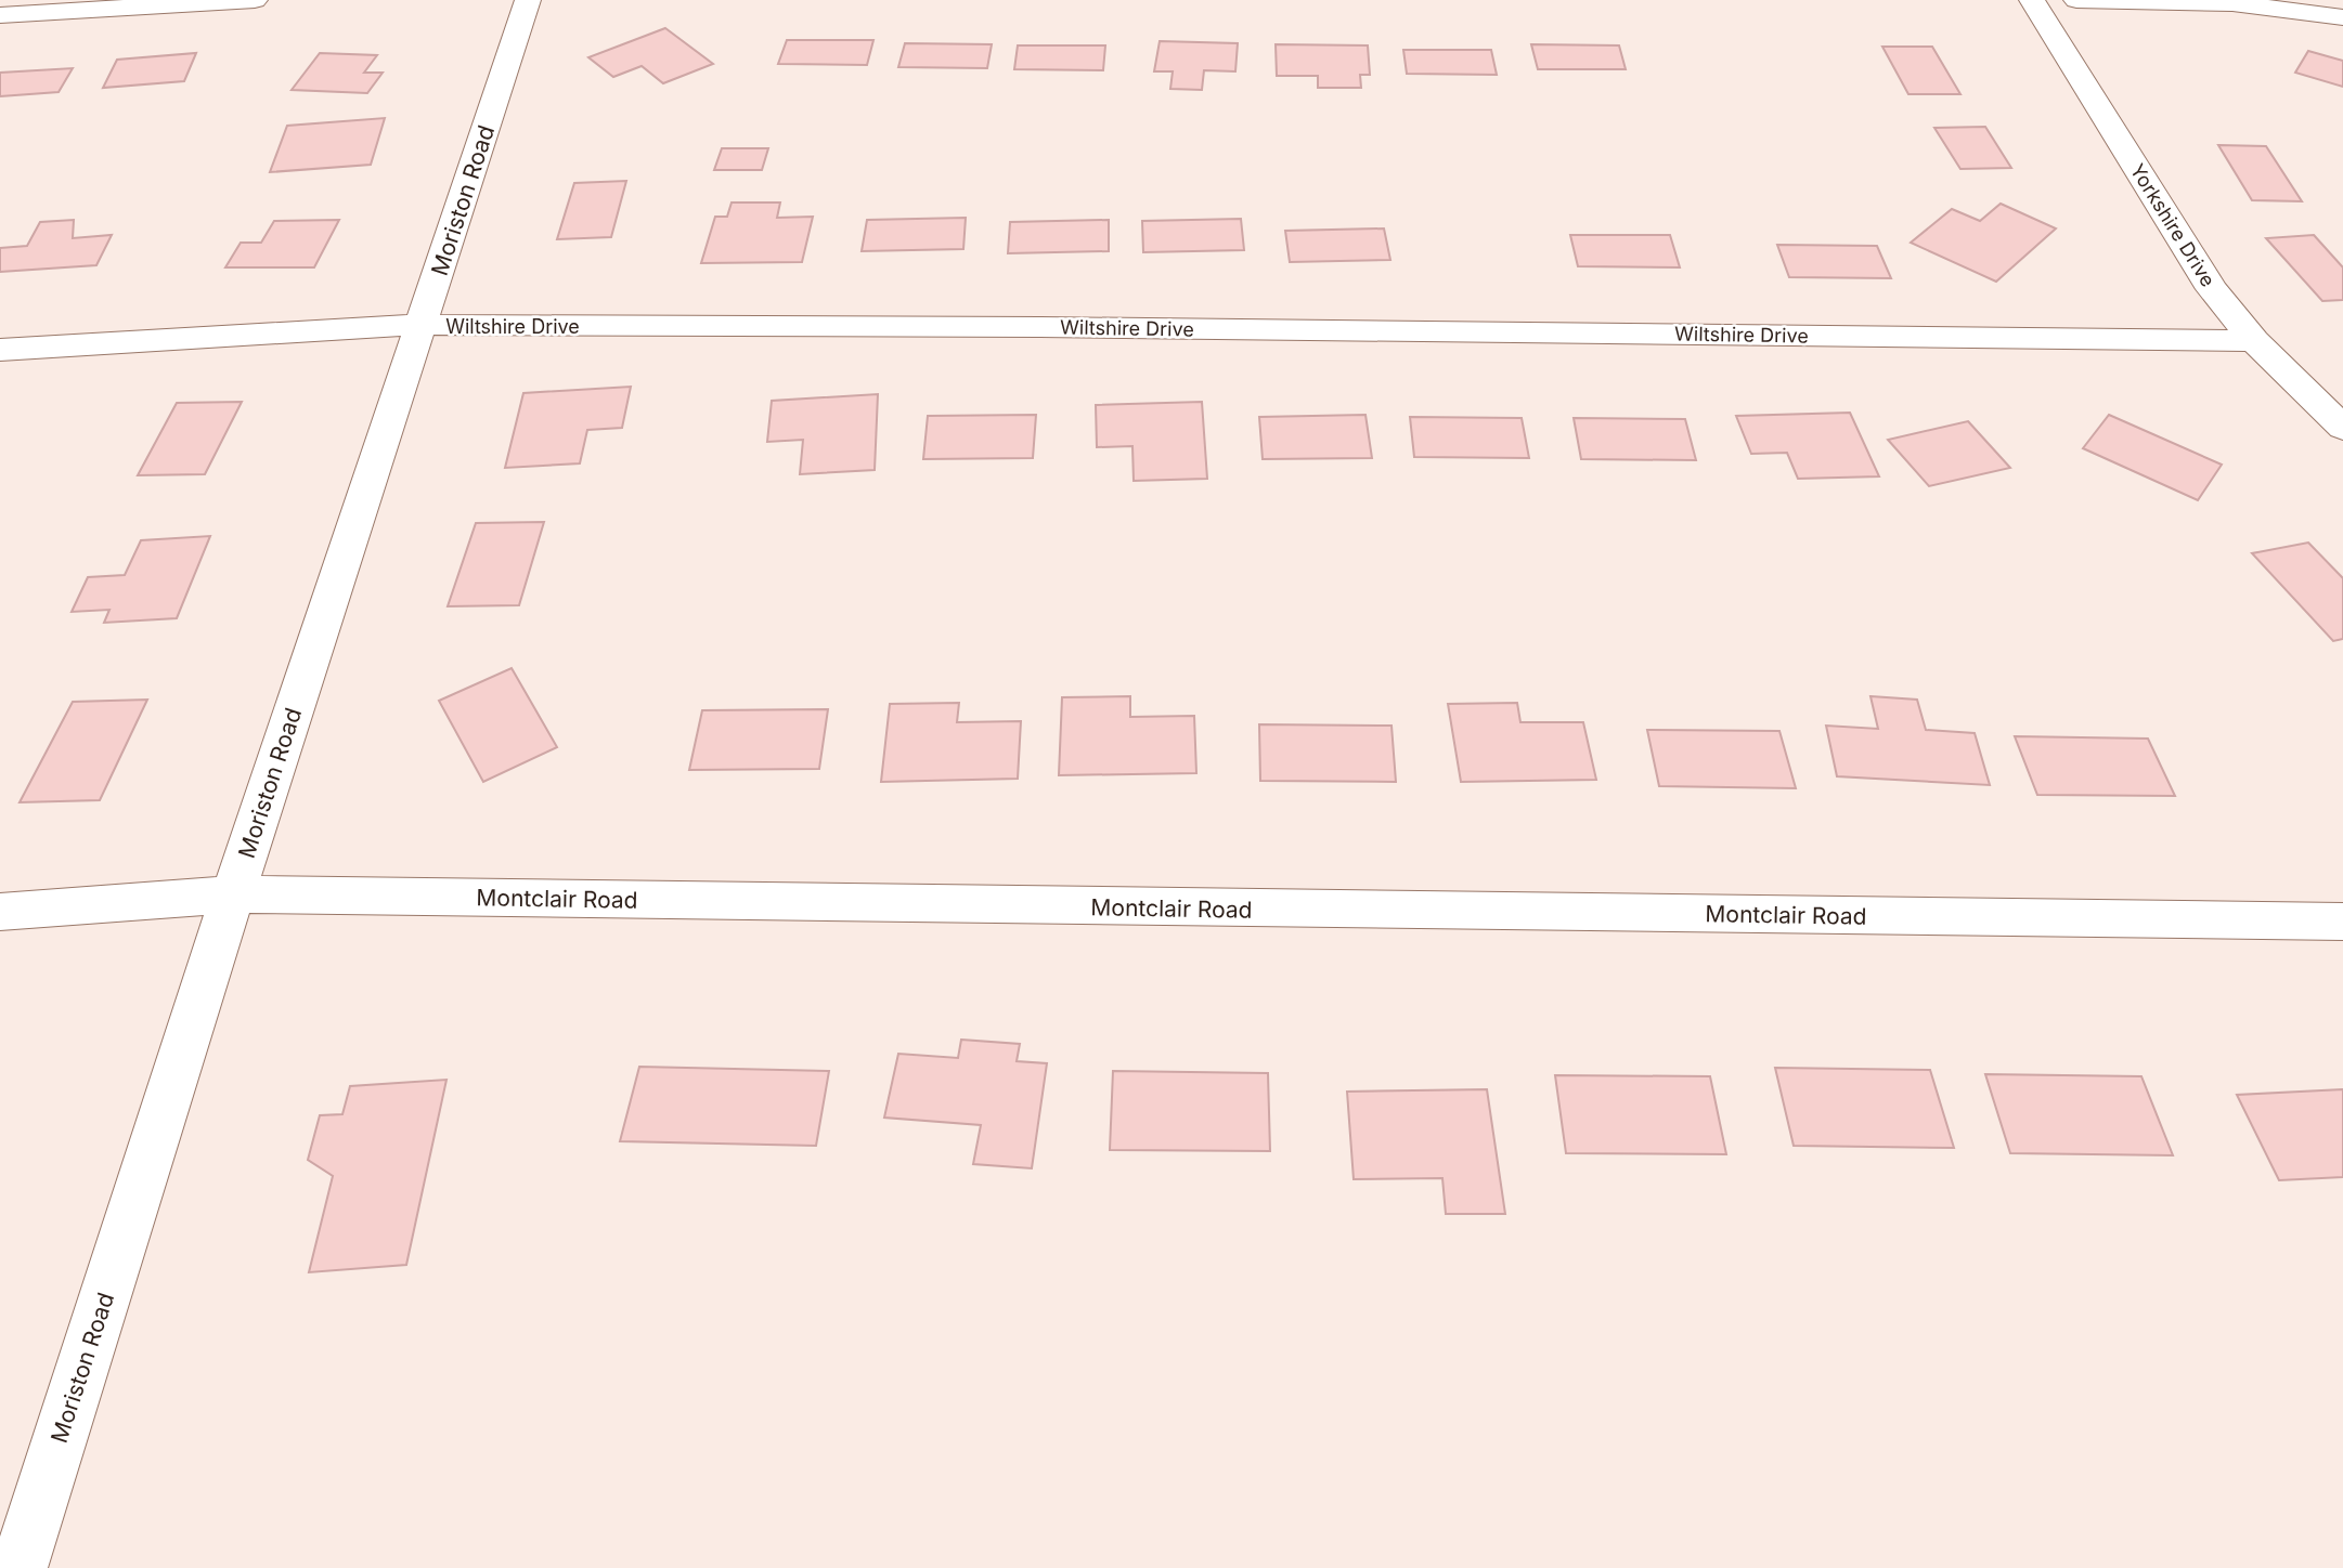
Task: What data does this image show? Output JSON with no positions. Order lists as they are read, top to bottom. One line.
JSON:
{"streets":{"street":["Moriston Road","Yorkshire Drive","Wiltshire Drive","Montclair Road"]},"crossings":[["Moriston Road","Wiltshire Drive"],["Moriston Road","Montclair Road"],["Yorkshire Drive","Wiltshire Drive"]]}
